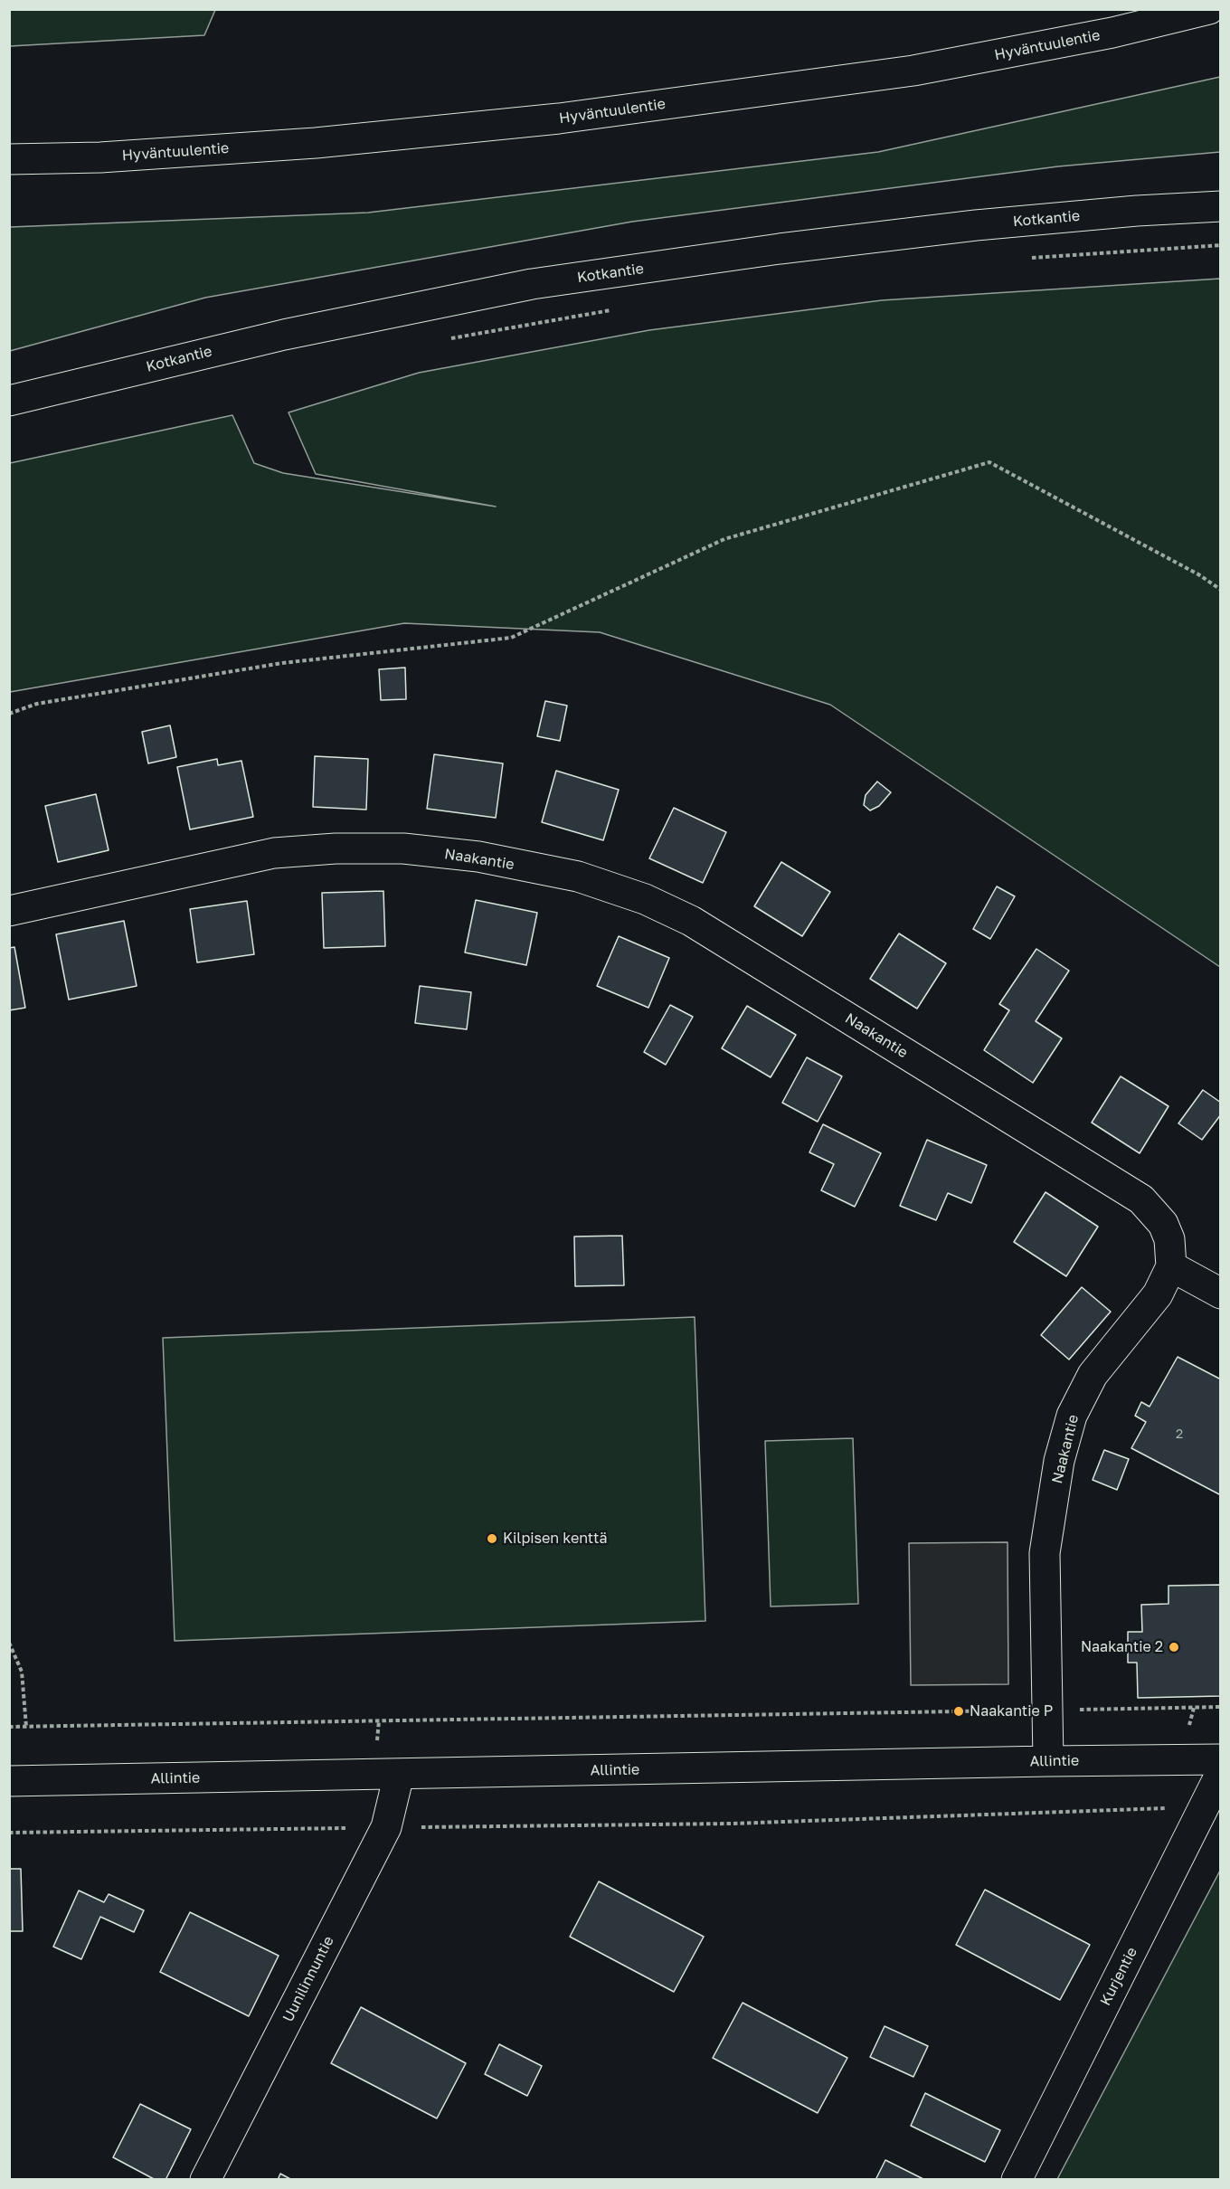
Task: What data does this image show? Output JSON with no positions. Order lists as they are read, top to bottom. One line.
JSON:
{"streets":{"main road":["Hyväntuulentie","Kotkantie","Naakantie","Allintie","Kurjentie","Uunilinnuntie"]},"crossings":[["Naakantie","Allintie"],["Allintie","Uunilinnuntie"]],"places":["Kilpisen kenttä","Naakantie 2","Naakantie P"],"house_numbers":["2"]}
